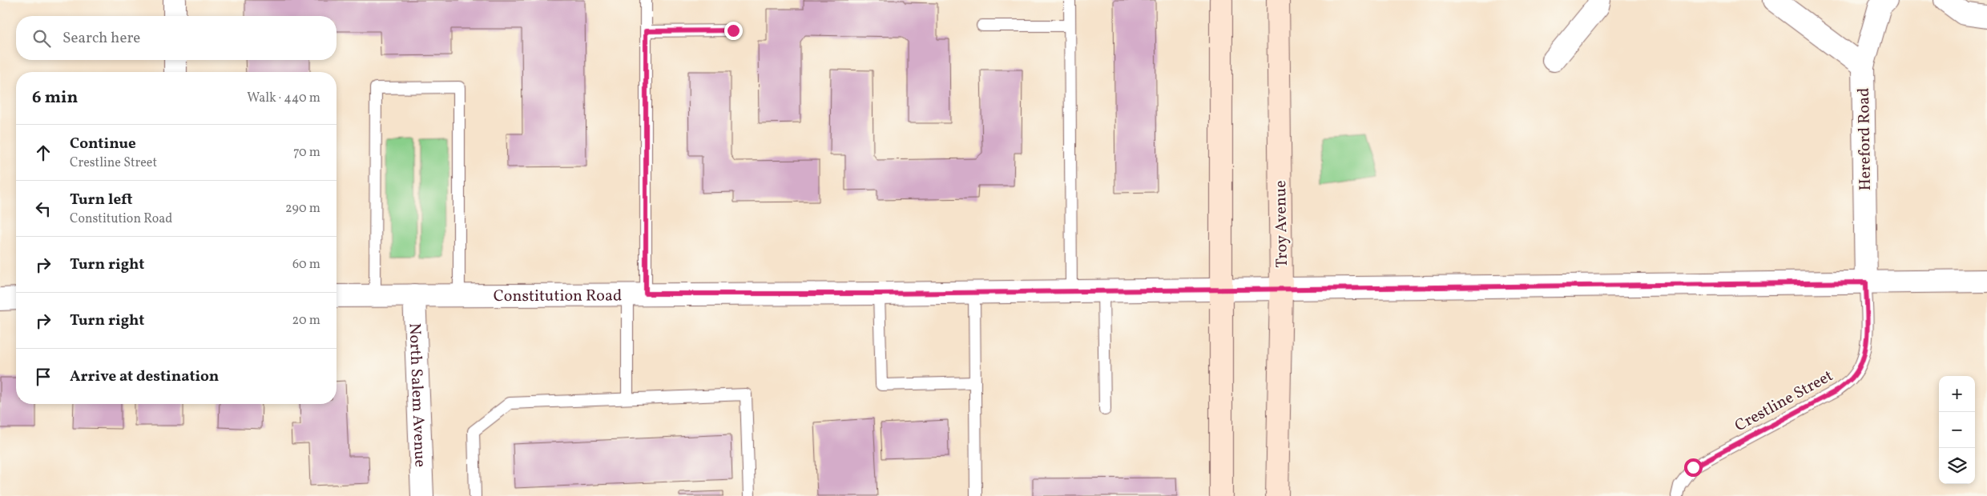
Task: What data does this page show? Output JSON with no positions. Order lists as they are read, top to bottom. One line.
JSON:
{"streets":{"main road":["Troy Avenue"],"street":["Hereford Road","Constitution Road","North Salem Avenue"],"lane":["Crestline Street"]},"crossings":[["Hereford Road","Constitution Road"],["Hereford Road","Crestline Street"],["Troy Avenue","Constitution Road"],["Constitution Road","North Salem Avenue"],["Constitution Road","Crestline Street"]],"page":{"search":"Search here","heading":["6 min","Walk · 440 m"],"list":[["Continue","Crestline Street","70 m"],["Turn left","Constitution Road","290 m"],["Turn right","60 m"],["Turn right","20 m"],"Arrive at destination"],"map_buttons":["+","−"]}}
